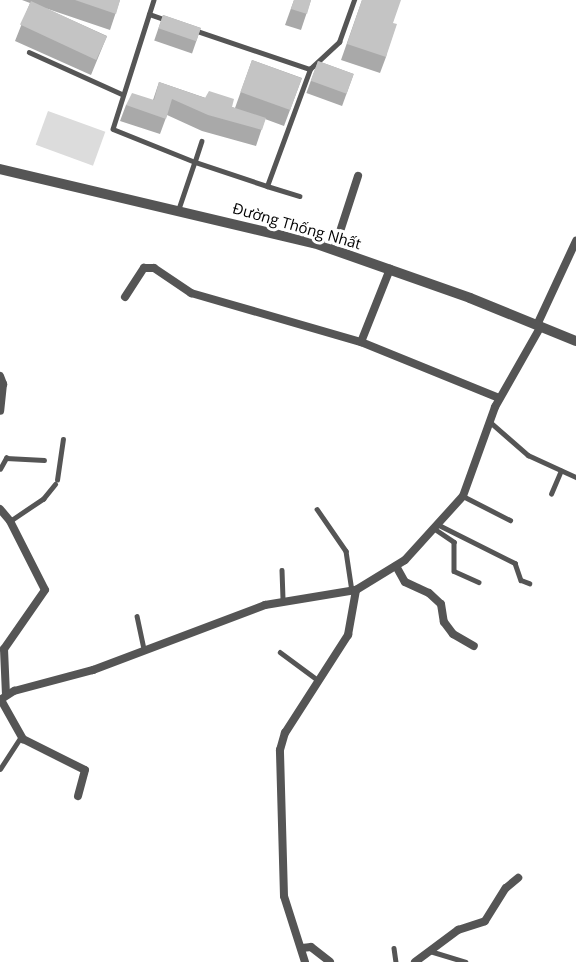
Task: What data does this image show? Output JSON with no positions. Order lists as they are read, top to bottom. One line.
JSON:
{"streets":{"street":["Đường Thống Nhất"]}}
